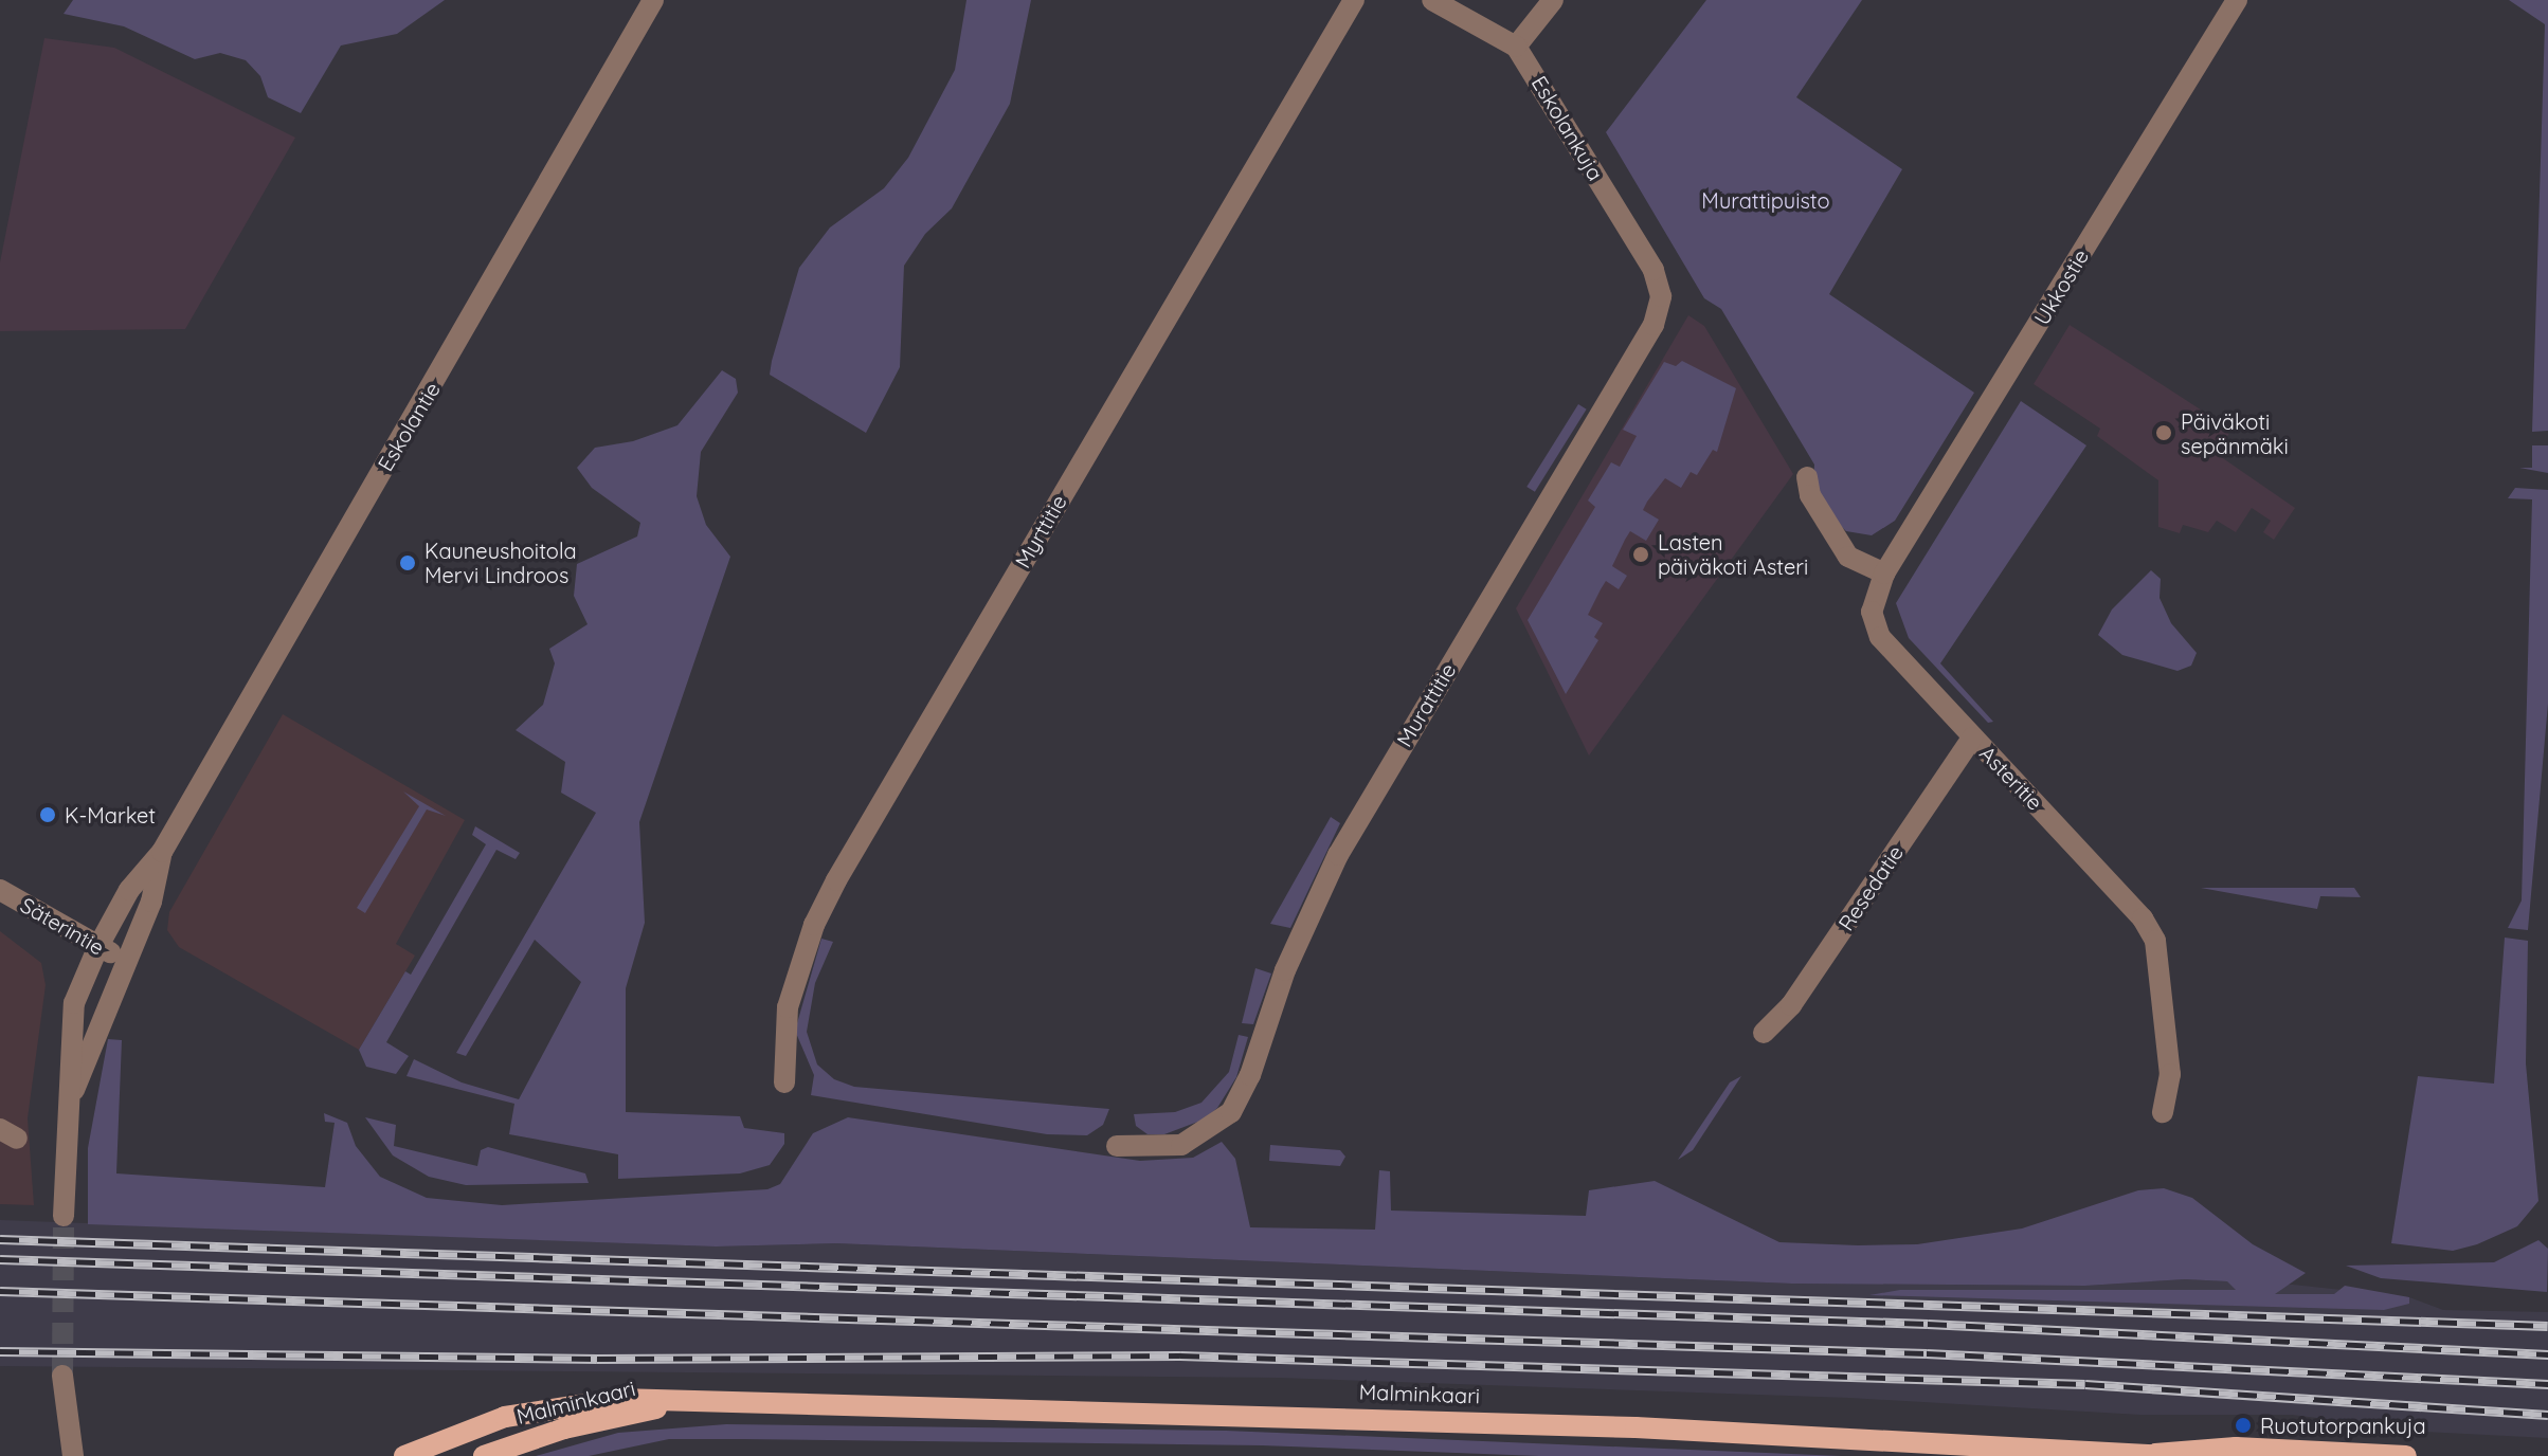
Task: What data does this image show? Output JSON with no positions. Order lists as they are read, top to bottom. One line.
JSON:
{"streets":{"main road":["Malminkaari"],"street":["Eskolankuja","Ukkostie","Eskolantie","Myrttitie","Murattitie","Asteritie","Resedatie","Säterintie"]},"crossings":[["Eskolankuja","Murattitie"],["Ukkostie","Asteritie"],["Eskolantie","Säterintie"],["Asteritie","Resedatie"]],"parks":["Murattipuisto"],"places":["Päiväkoti sepänmäki","Lasten päiväkoti Asteri","Kauneushoitola Mervi Lindroos","K-Market","Ruotutorpankuja"]}
